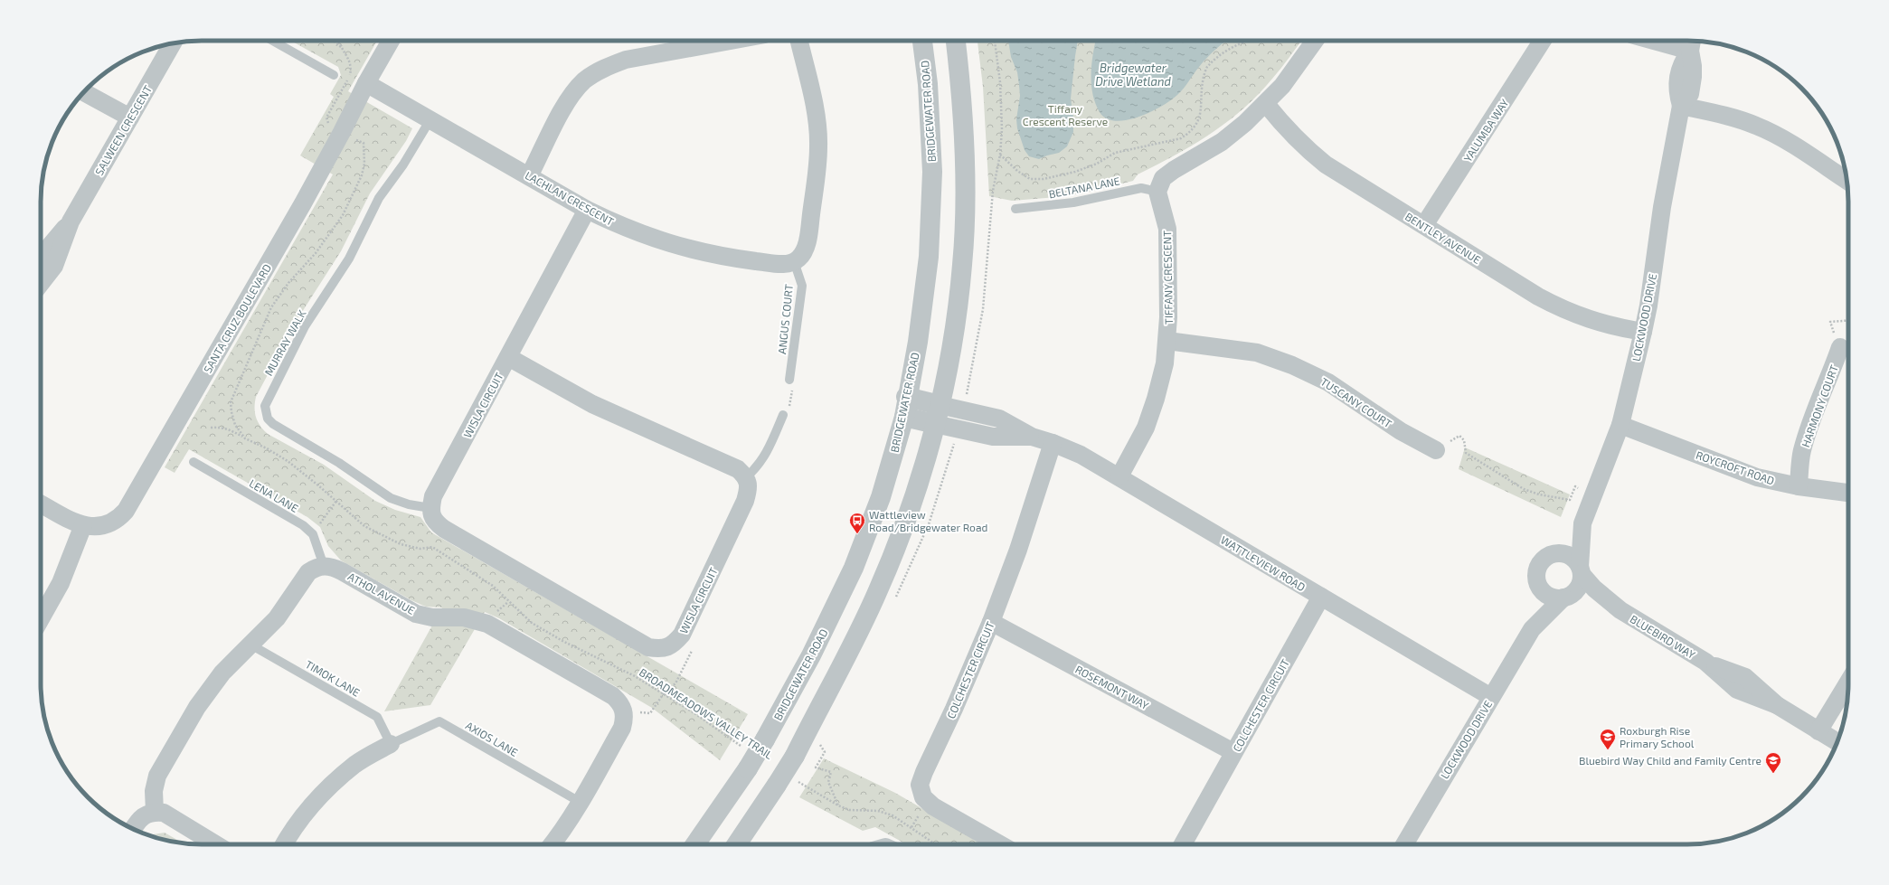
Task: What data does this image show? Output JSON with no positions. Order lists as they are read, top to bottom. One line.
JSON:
{"streets":{"street":["BRIDGEWATER ROAD","SALWEEN CRESCENT","YALUMBA WAY","LACHLAN CRESCENT","BENTLEY AVENUE","TIFFANY CRESCENT","LOCKWOOD DRIVE","SANTA CRUZ BOULEVARD","TUSCANY COURT","WISLA CIRCUIT","HARMONY COURT","ROYCROFT ROAD","WATTLEVIEW ROAD","ATHOL AVENUE","BLUEBIRD WAY","COLCHESTER CIRCUIT","ROSEMONT WAY"],"lane":["BELTANA LANE","ANGUS COURT","MURRAY WALK","LENA LANE","TIMOK LANE","AXIOS LANE"],"path":["BROADMEADOWS VALLEY TRAIL"]},"crossings":[["BRIDGEWATER ROAD","WATTLEVIEW ROAD"],["BRIDGEWATER ROAD","BROADMEADOWS VALLEY TRAIL"],["YALUMBA WAY","BENTLEY AVENUE"],["BELTANA LANE","TIFFANY CRESCENT"],["LACHLAN CRESCENT","SANTA CRUZ BOULEVARD"],["LACHLAN CRESCENT","ANGUS COURT"],["LACHLAN CRESCENT","MURRAY WALK"],["LACHLAN CRESCENT","WISLA CIRCUIT"],["BENTLEY AVENUE","LOCKWOOD DRIVE"],["TIFFANY CRESCENT","TUSCANY COURT"],["TIFFANY CRESCENT","WATTLEVIEW ROAD"],["LOCKWOOD DRIVE","ROYCROFT ROAD"],["LOCKWOOD DRIVE","WATTLEVIEW ROAD"],["LOCKWOOD DRIVE","BLUEBIRD WAY"],["MURRAY WALK","WISLA CIRCUIT"],["HARMONY COURT","ROYCROFT ROAD"],["WATTLEVIEW ROAD","COLCHESTER CIRCUIT"],["COLCHESTER CIRCUIT","ROSEMONT WAY"],["TIMOK LANE","AXIOS LANE"]],"water":["Bridgewater Drive Wetland"],"parks":["Tiffany Crescent Reserve"],"places":{"bus stop":["Wattleview Road/Bridgewater Road"],"school or university":["Roxburgh Rise Primary School","Bluebird Way Child and Family Centre"]}}
